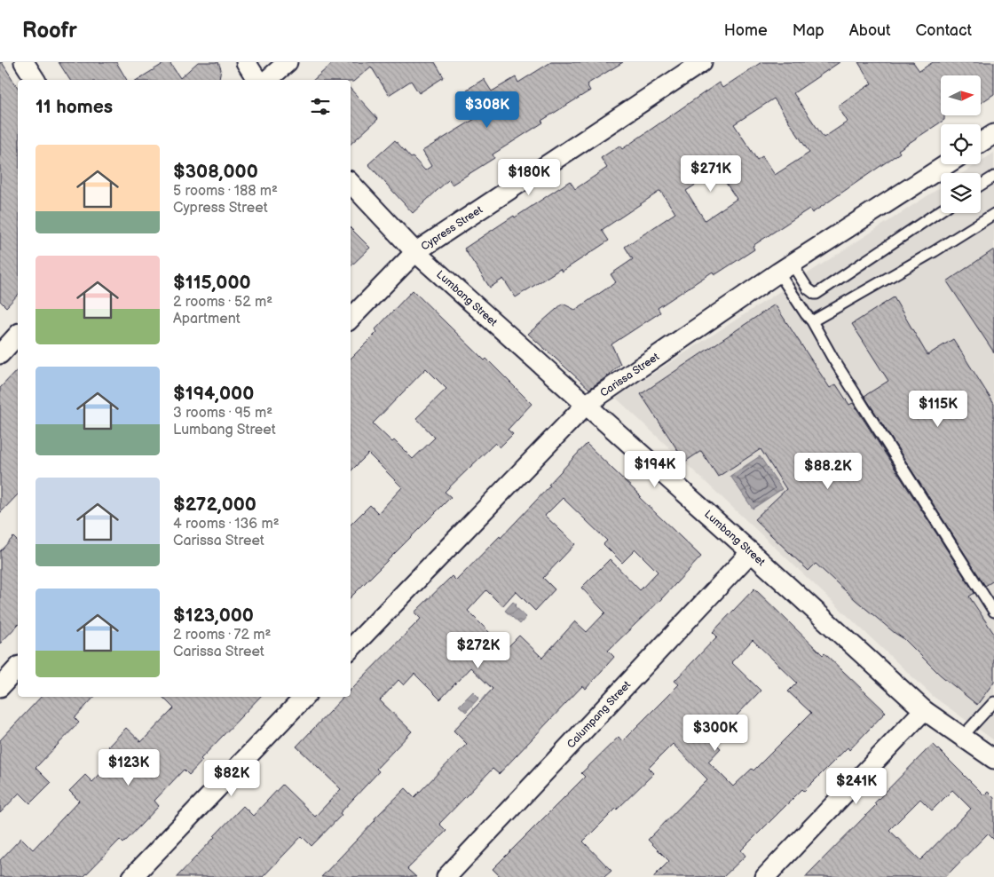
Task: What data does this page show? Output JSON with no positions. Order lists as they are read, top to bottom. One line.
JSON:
{"streets":{"street":["Cypress Street","Lumbang Street","Carissa Street","Calumpang Street"]},"crossings":[["Cypress Street","Lumbang Street"],["Lumbang Street","Carissa Street"],["Lumbang Street","Calumpang Street"]],"north":"right","page":{"header":"Roofr","nav":["Home","Map","About","Contact"],"heading":"11 homes","price":["$308K","$271K","$180K","$115K","$194K","$88.2K","$272K","$300K","$123K","$82K","$241K"],"list":[{"name":"$308,000","note":"5 rooms · 188 m² · Cypress Street"},{"name":"$115,000","note":"2 rooms · 52 m² · Apartment"},{"name":"$194,000","note":"3 rooms · 95 m² · Lumbang Street"},{"name":"$272,000","note":"4 rooms · 136 m² · Carissa Street"},{"name":"$123,000","note":"2 rooms · 72 m² · Carissa Street"}]}}
